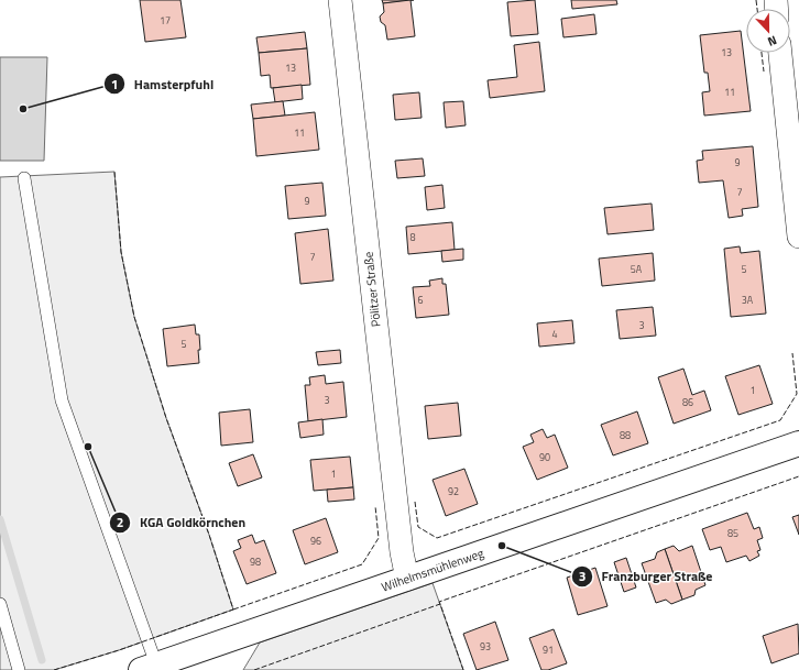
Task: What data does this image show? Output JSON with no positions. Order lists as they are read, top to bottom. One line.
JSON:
{"streets":{"street":["Pölitzer Straße","Wilhelmsmühlenweg"]},"crossings":[["Pölitzer Straße","Wilhelmsmühlenweg"]],"places":["Hamsterpfuhl","KGA Goldkörnchen","Franzburger Straße"],"house_numbers":["17","13","13","11","11","9","7","9","8","7","5A","5","6","3A","3","4","5","1","3","86","88","90","1","92","85","96","98","93","91"],"north":"bottom"}
